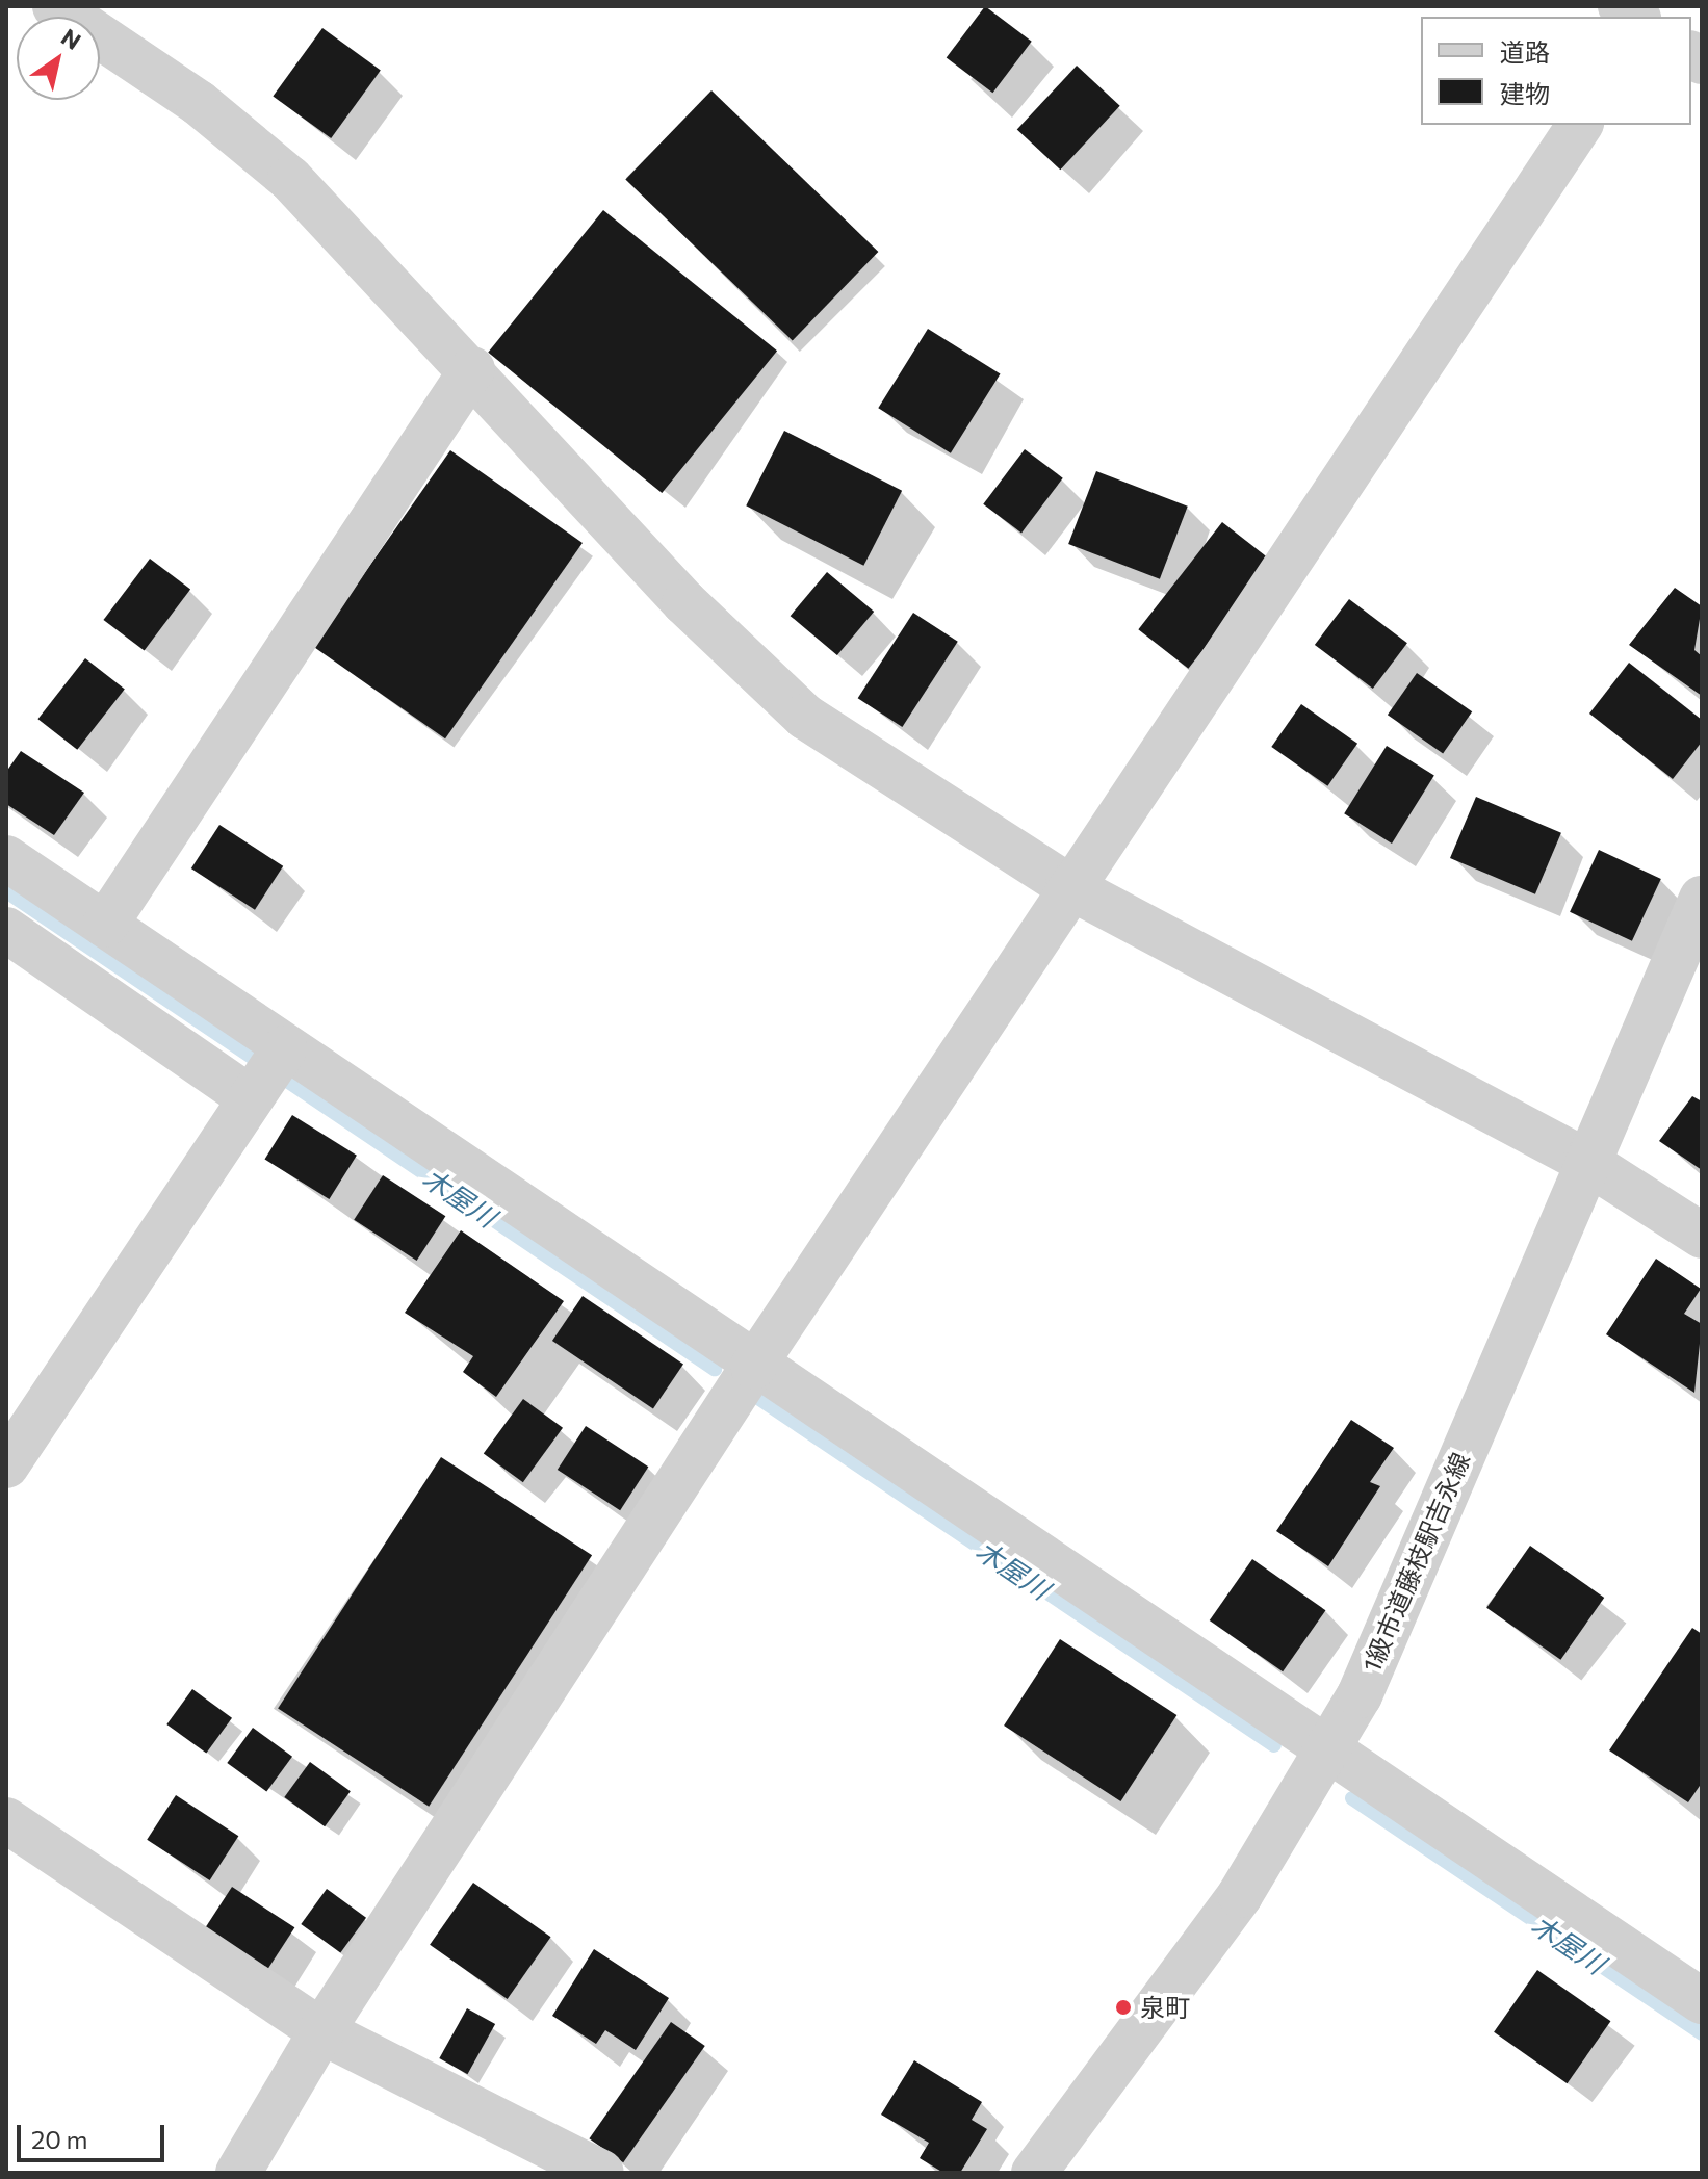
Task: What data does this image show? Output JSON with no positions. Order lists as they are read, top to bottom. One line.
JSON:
{"streets":{"street":["1級市道藤枝駅吉永線"]},"water":["木屋川"],"places":["泉町"],"legend":["道路","建物"],"scale_bar":"20 m","north":"top right"}
